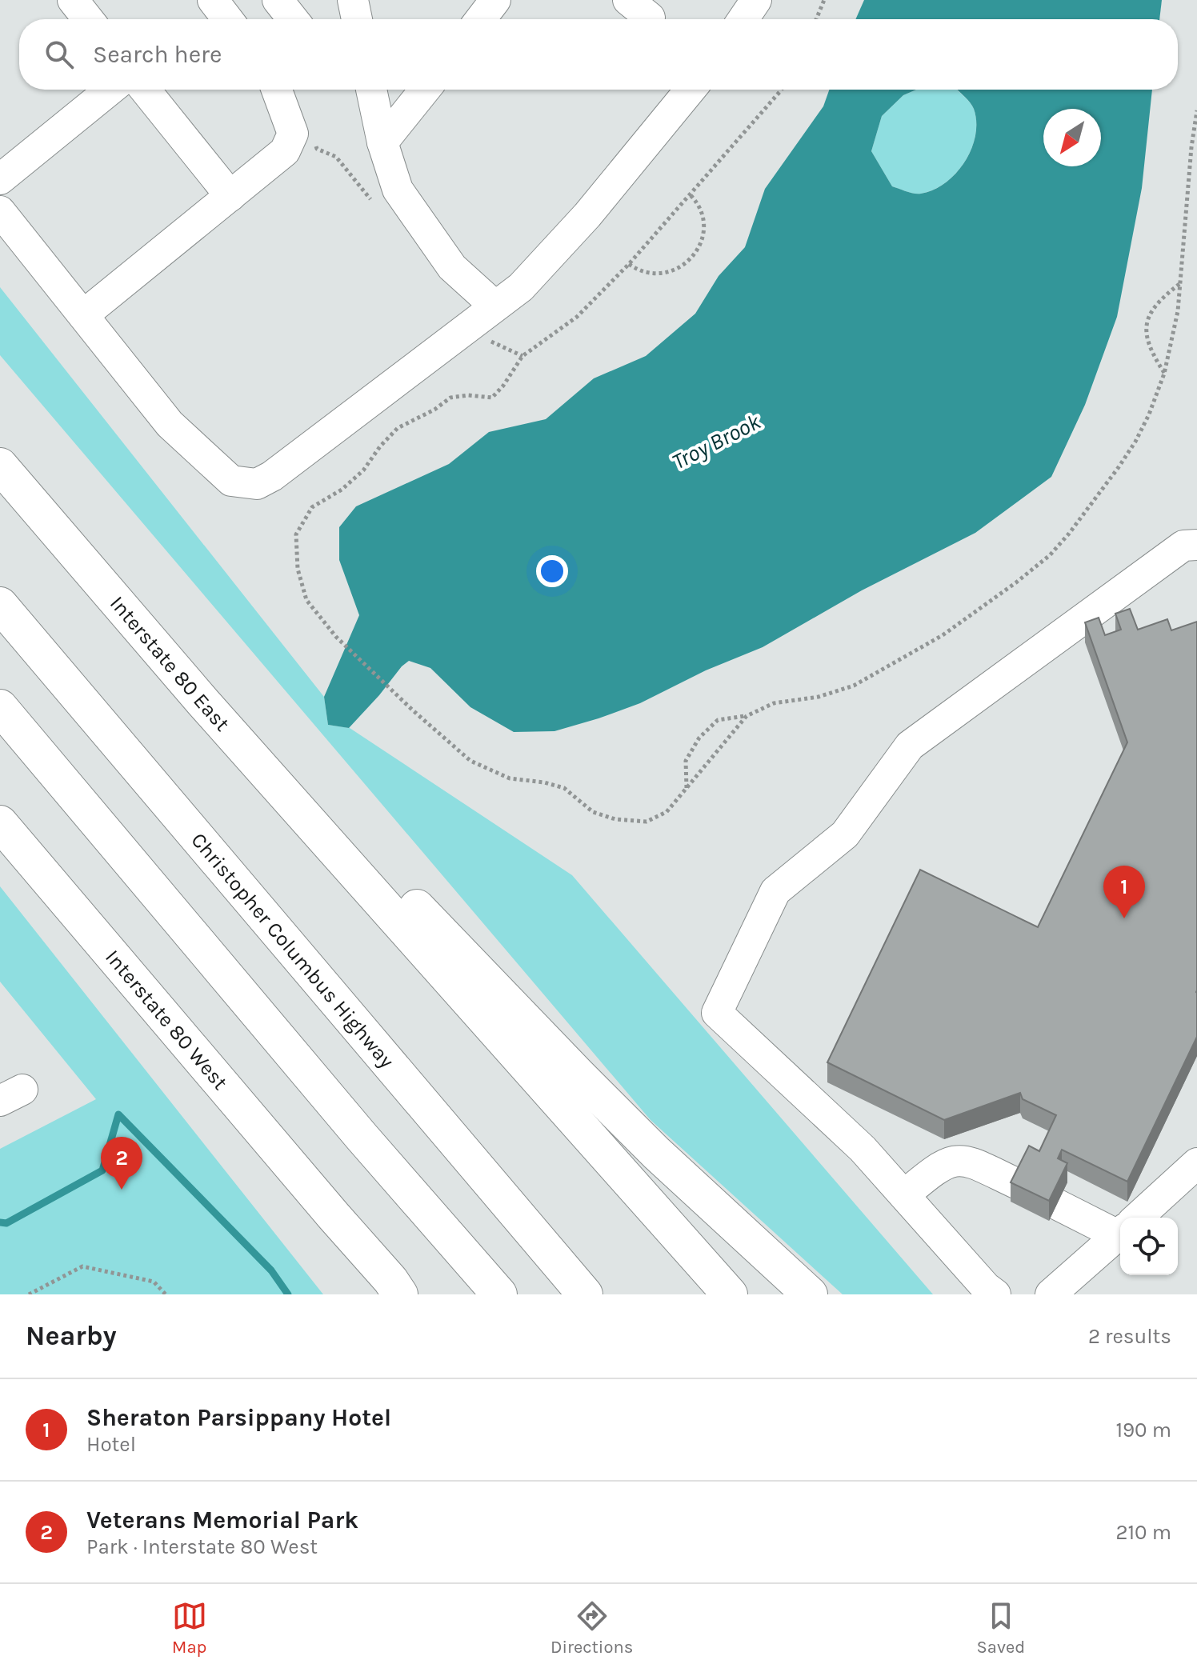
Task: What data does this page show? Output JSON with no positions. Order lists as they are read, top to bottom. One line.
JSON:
{"streets":{"highway":["Interstate 80 East","Christopher Columbus Highway","Interstate 80 West"]},"water":["Troy Brook"],"north":"bottom left","page":{"search":"Search here","pins":["1","2"],"heading":["Nearby","2 results"],"list":[{"mark":"1","name":"Sheraton Parsippany Hotel","note":"Hotel","value":"190 m"},{"mark":"2","name":"Veterans Memorial Park","note":"Park · Interstate 80 West","value":"210 m"}],"nav":["Map","Directions","Saved"]}}
